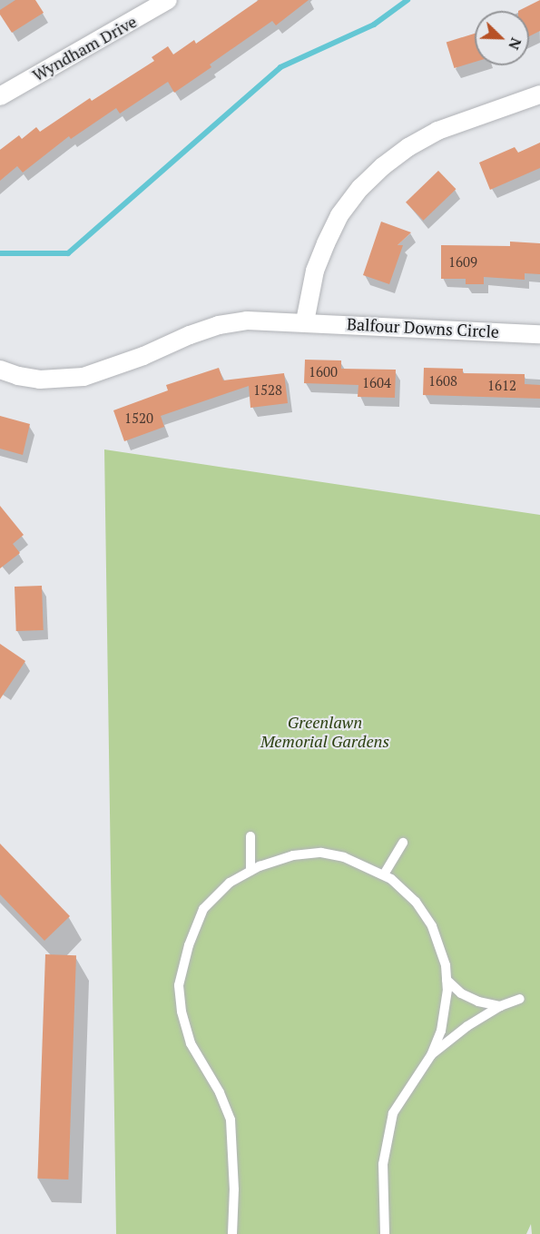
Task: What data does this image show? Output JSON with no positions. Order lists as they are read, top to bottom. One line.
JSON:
{"streets":{"street":["Wyndham Drive","Balfour Downs Circle"]},"parks":["Greenlawn Memorial Gardens"],"house_numbers":["1609","1600","1608","1604","1612","1528","1520"],"north":"bottom right"}
